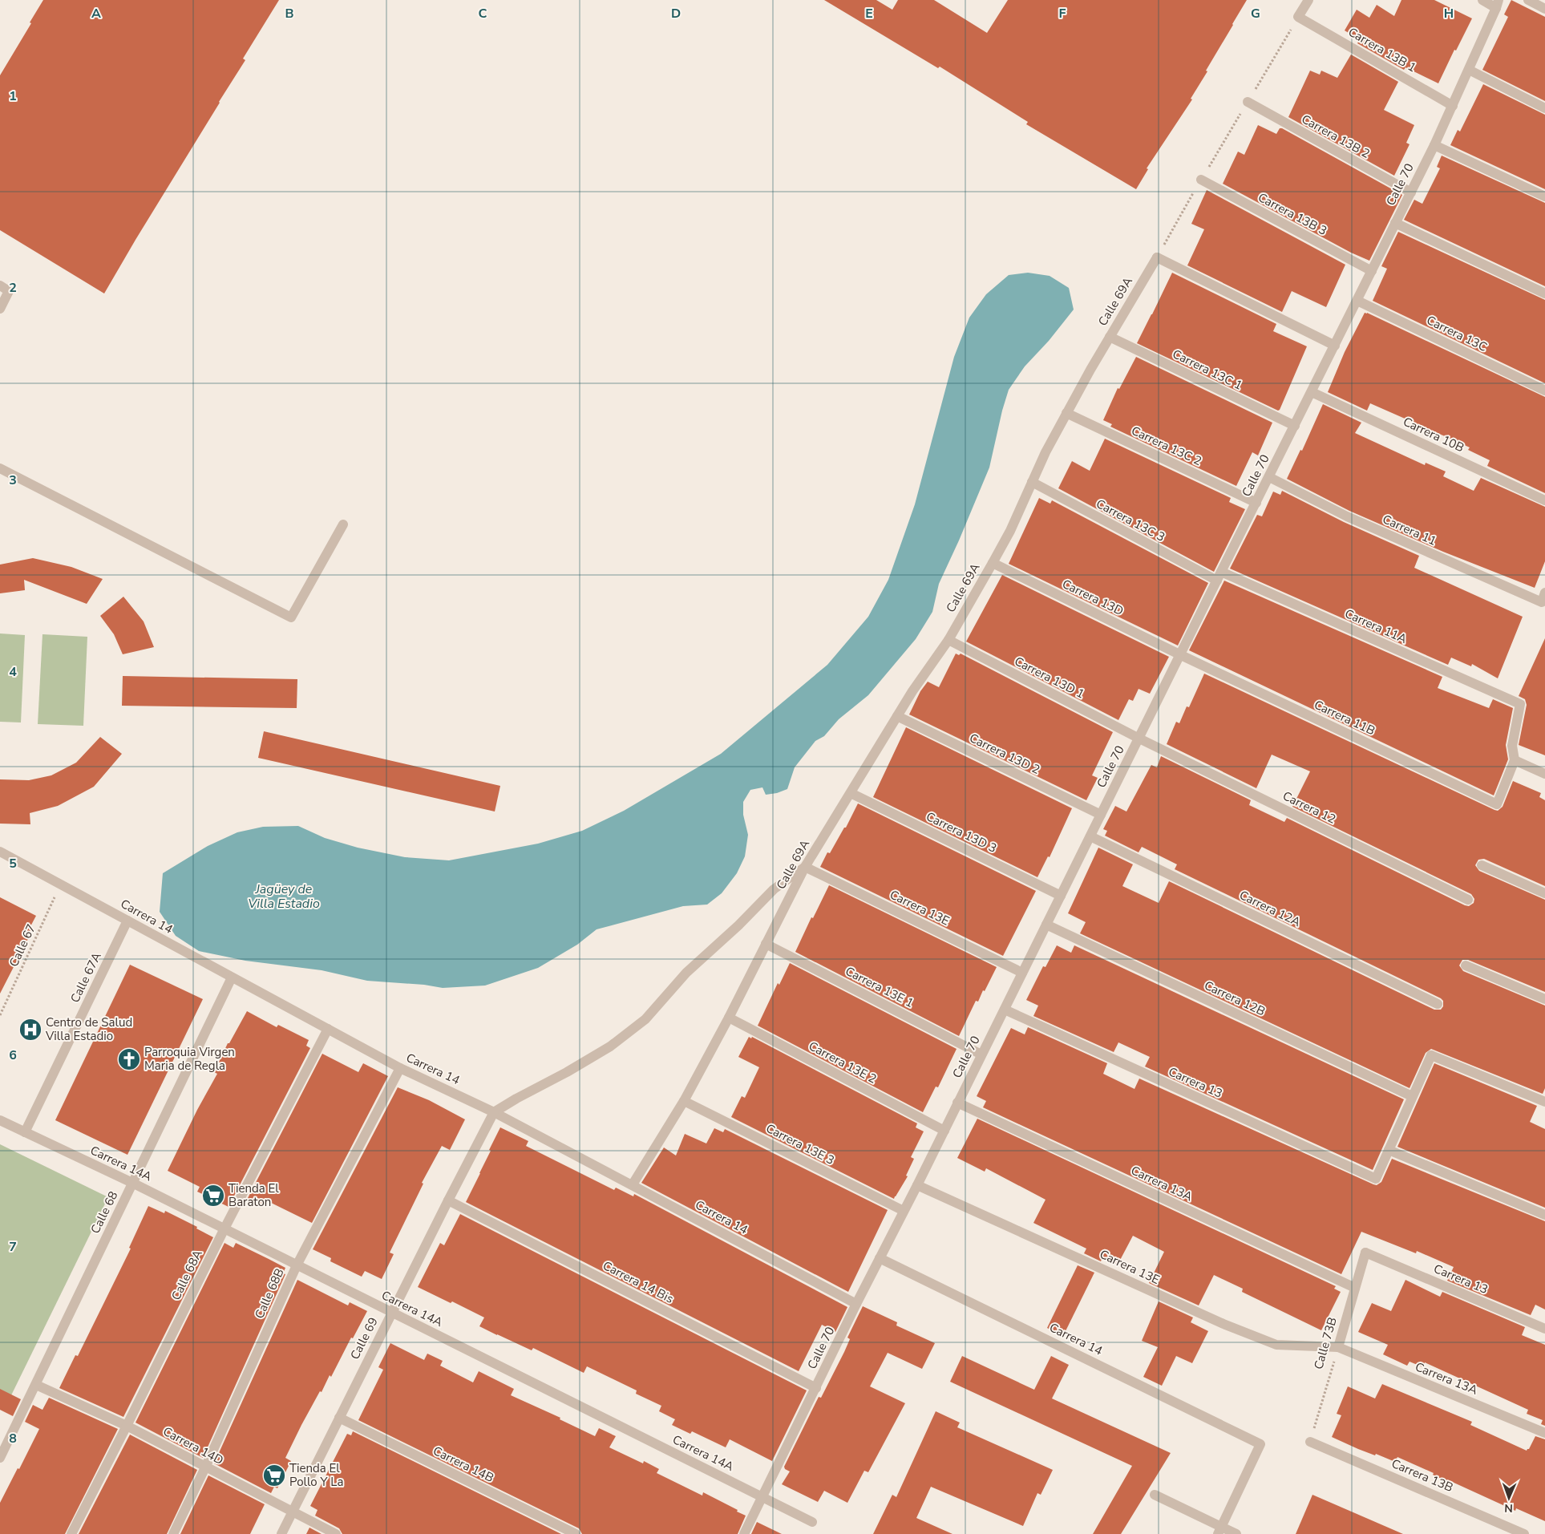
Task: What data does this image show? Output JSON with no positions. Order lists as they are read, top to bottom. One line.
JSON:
{"streets":{"street":["Carrera 13B 1","Carrera 13B 2","Calle 70","Carrera 13B 3","Calle 69A","Carrera 13C","Carrera 13C 1","Carrera 10B","Carrera 13C 2","Carrera 13C 3","Carrera 11","Carrera 13D","Carrera 11A","Carrera 13D 1","Carrera 11B","Carrera 13D 2","Carrera 12","Carrera 13D 3","Carrera 13E","Carrera 12A","Carrera 14","Calle 67A","Carrera 13E 1","Carrera 12B","Carrera 13E 2","Carrera 13","Carrera 13E 3","Carrera 14A","Carrera 13A","Calle 68","Calle 68A","Carrera 14 Bis","Calle 68B","Calle 69","Calle 73B","Carrera 14D","Carrera 14B","Carrera 13B"],"path":["Calle 67"]},"crossings":[["Carrera 13B 1","Calle 70"],["Carrera 13B 2","Calle 70"],["Calle 70","Carrera 13B 3"],["Calle 70","Carrera 13C"],["Calle 70","Carrera 13C 1"],["Calle 70","Carrera 10B"],["Calle 70","Carrera 13C 2"],["Calle 70","Carrera 13C 3"],["Calle 70","Carrera 11"],["Calle 70","Carrera 13D"],["Calle 70","Carrera 11A"],["Calle 70","Carrera 13D 1"],["Calle 70","Carrera 11B"],["Calle 70","Carrera 13D 2"],["Calle 70","Carrera 12"],["Calle 70","Carrera 13D 3"],["Calle 70","Carrera 13E"],["Calle 70","Carrera 12A"],["Calle 70","Carrera 14"],["Calle 70","Carrera 13E 1"],["Calle 70","Carrera 12B"],["Calle 70","Carrera 13E 2"],["Calle 70","Carrera 13"],["Calle 70","Carrera 13E 3"],["Calle 70","Carrera 14A"],["Calle 70","Carrera 13A"],["Calle 70","Carrera 14 Bis"],["Calle 69A","Carrera 13C 1"],["Calle 69A","Carrera 13C 2"],["Calle 69A","Carrera 13C 3"],["Calle 69A","Carrera 13D"],["Calle 69A","Carrera 13D 1"],["Calle 69A","Carrera 13D 2"],["Calle 69A","Carrera 13D 3"],["Calle 69A","Carrera 13E"],["Calle 69A","Carrera 14"],["Calle 69A","Carrera 13E 1"],["Calle 69A","Carrera 13E 2"],["Calle 69A","Carrera 13E 3"],["Carrera 13C 3","Carrera 11A"],["Carrera 13D","Carrera 11B"],["Carrera 11A","Carrera 11B"],["Carrera 13D 1","Carrera 12"],["Carrera 13E","Carrera 13A"],["Carrera 13E","Calle 73B"],["Carrera 14","Calle 67"],["Carrera 14","Calle 67A"],["Carrera 14","Calle 68"],["Carrera 14","Calle 68A"],["Carrera 14","Calle 68B"],["Carrera 14","Calle 69"],["Calle 67A","Carrera 14A"],["Carrera 13","Calle 73B"],["Carrera 14A","Calle 68"],["Carrera 14A","Calle 68A"],["Carrera 14A","Calle 68B"],["Carrera 14A","Calle 69"],["Carrera 13A","Calle 73B"],["Calle 68","Carrera 14D"],["Calle 68A","Carrera 14D"],["Carrera 14 Bis","Calle 69"],["Calle 68B","Carrera 14D"],["Calle 69","Carrera 14D"],["Calle 69","Carrera 14B"],["Calle 73B","Carrera 13B"]],"water":["Jagüey de Villa Estadio"],"places":{"hospital":["Centro de Salud Villa Estadio"],"church":["Parroquia Virgen Maria de Regla"],"supermarket":["Tienda El Baraton","Tienda El Pollo Y La"]},"north":"bottom","grid":{"columns":["A","B","C","D","E","F","G","H"],"rows":["1","2","3","4","5","6","7","8"]}}
